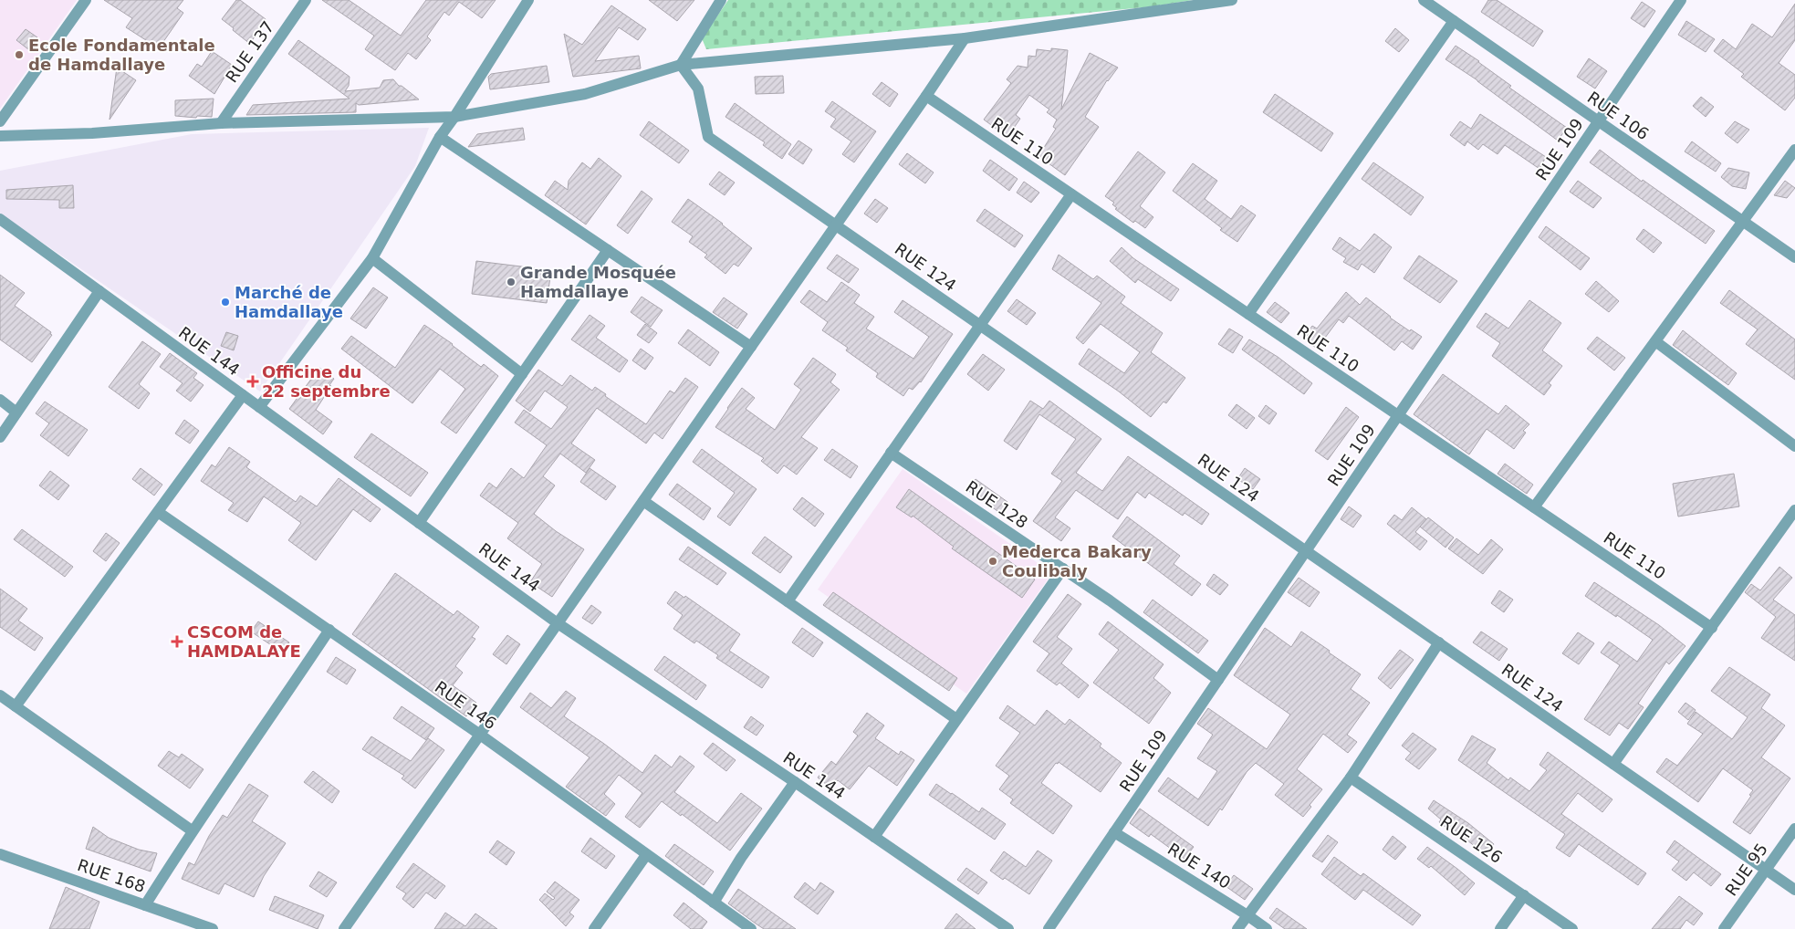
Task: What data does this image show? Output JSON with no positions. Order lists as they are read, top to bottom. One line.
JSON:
{"streets":{"street":["RUE 137","RUE 106","RUE 110","RUE 109","RUE 124","RUE 144","RUE 128","RUE 146","RUE 126","RUE 140","RUE 95","RUE 168"]},"crossings":[["RUE 106","RUE 109"],["RUE 110","RUE 109"],["RUE 109","RUE 124"],["RUE 109","RUE 128"],["RUE 109","RUE 140"],["RUE 124","RUE 95"]],"places":{"other":["Ecole Fondamentale de Hamdallaye","Grande Mosquée Hamdallaye","Marché de Hamdallaye","Mederca Bakary Coulibaly"],"health":["Officine du 22 septembre","CSCOM de HAMDALAYE"]}}
